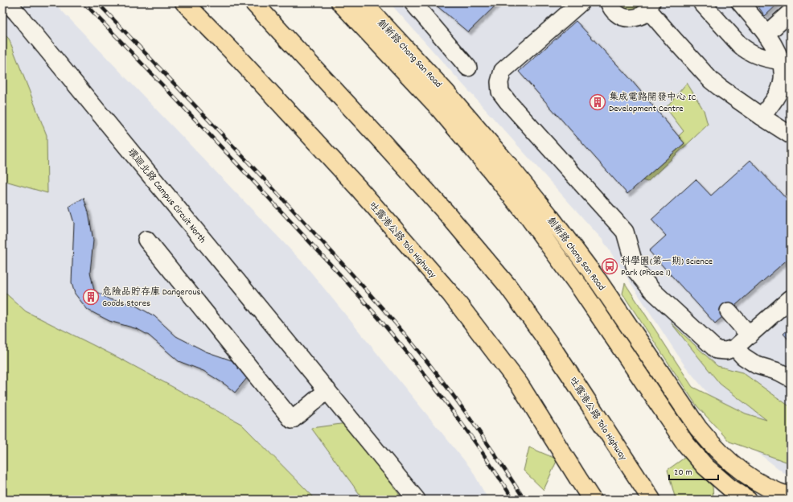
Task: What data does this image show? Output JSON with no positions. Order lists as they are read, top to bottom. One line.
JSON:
{"streets":{"main road":["創新路 Chong San Road","吐露港公路 Tolo Highway"],"street":["環迴北路 Campus Circuit North"]},"places":{"building":["集成電路開發中心 IC Development Centre","危險品貯存庫 Dangerous Goods Stores"],"bus stop":["科學園(第一期) Science Park (Phase 1)"]},"scale_bar":"20 m"}
